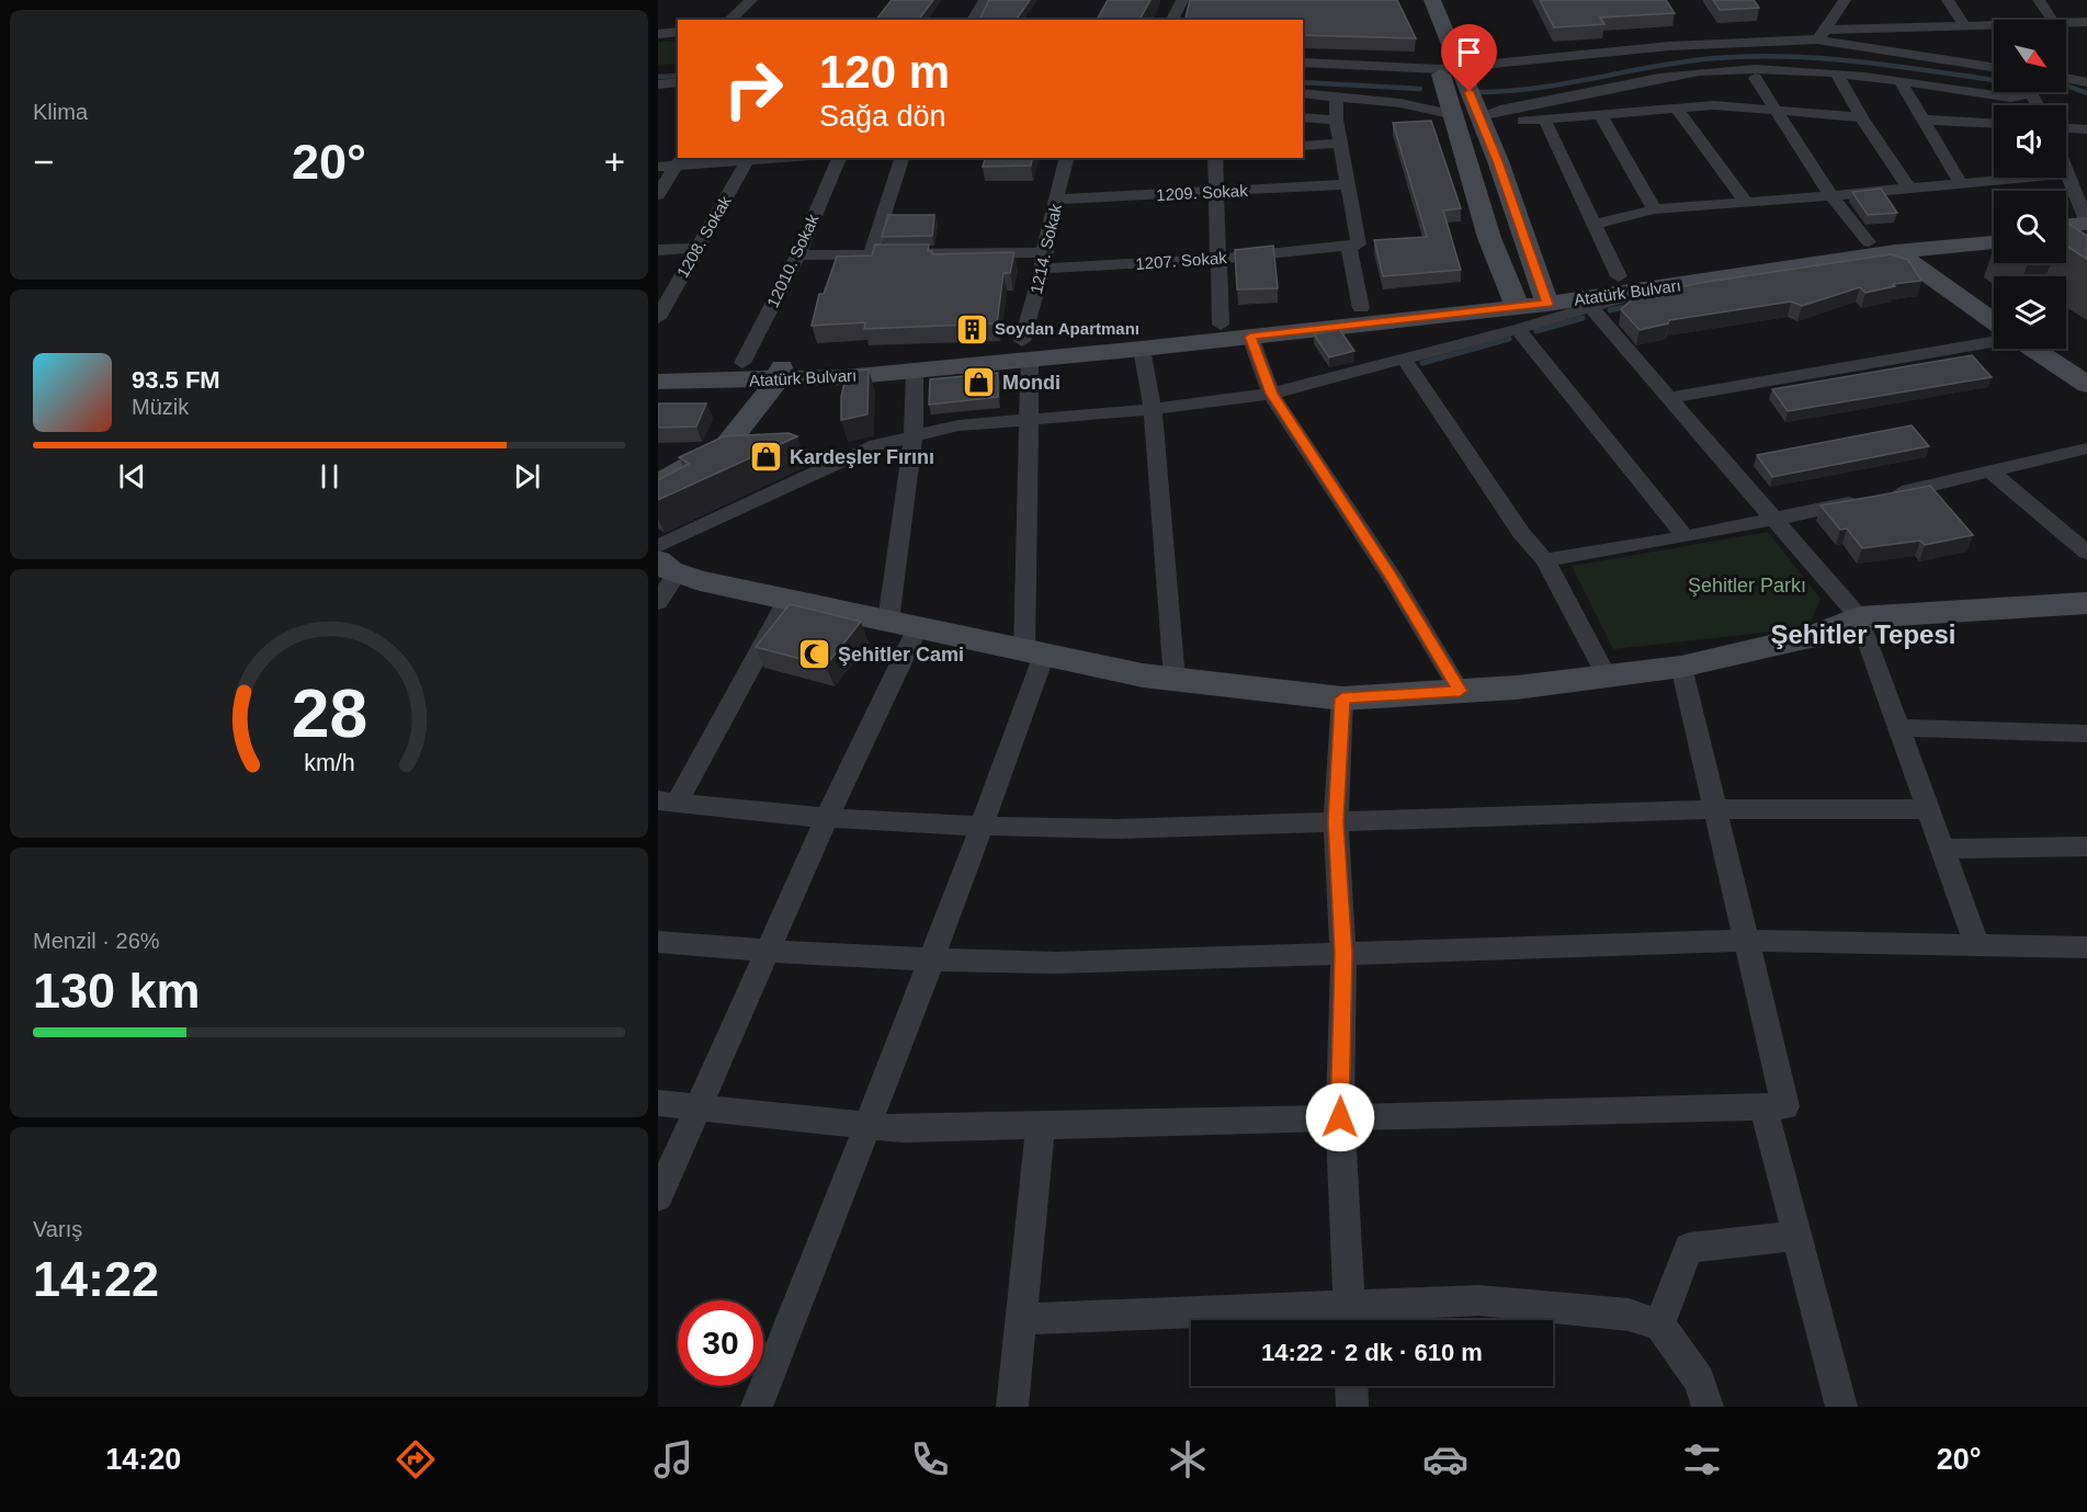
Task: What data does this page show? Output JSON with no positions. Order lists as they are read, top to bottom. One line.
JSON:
{"streets":{"street":["1209. Sokak","1208. Sokak","1214. Sokak","12010. Sokak","1207. Sokak","Atatürk Bulvarı"]},"crossings":[["1209. Sokak","1214. Sokak"],["1214. Sokak","1207. Sokak"],["1214. Sokak","Atatürk Bulvarı"],["12010. Sokak","1207. Sokak"],["12010. Sokak","Atatürk Bulvarı"]],"districts":["Şehitler Tepesi"],"parks":["Şehitler Parkı"],"places":{"building":["Soydan Apartmanı"],"shop":["Mondi","Kardeşler Fırını"],"mosque":["Şehitler Cami"]},"north":"bottom right","page":{"tile":["Klima",["Menzil · 26%","130 km"],["Varış","14:22"]],"turn":["120 m","Sağa dön"],"heat":["−","20°","+"],"song":["93.5 FM","Müzik"],"limit":"30","trip":"14:22 · 2 dk · 610 m","tabs":["14:20","20°"],"gauge":["28","km/h"]}}
